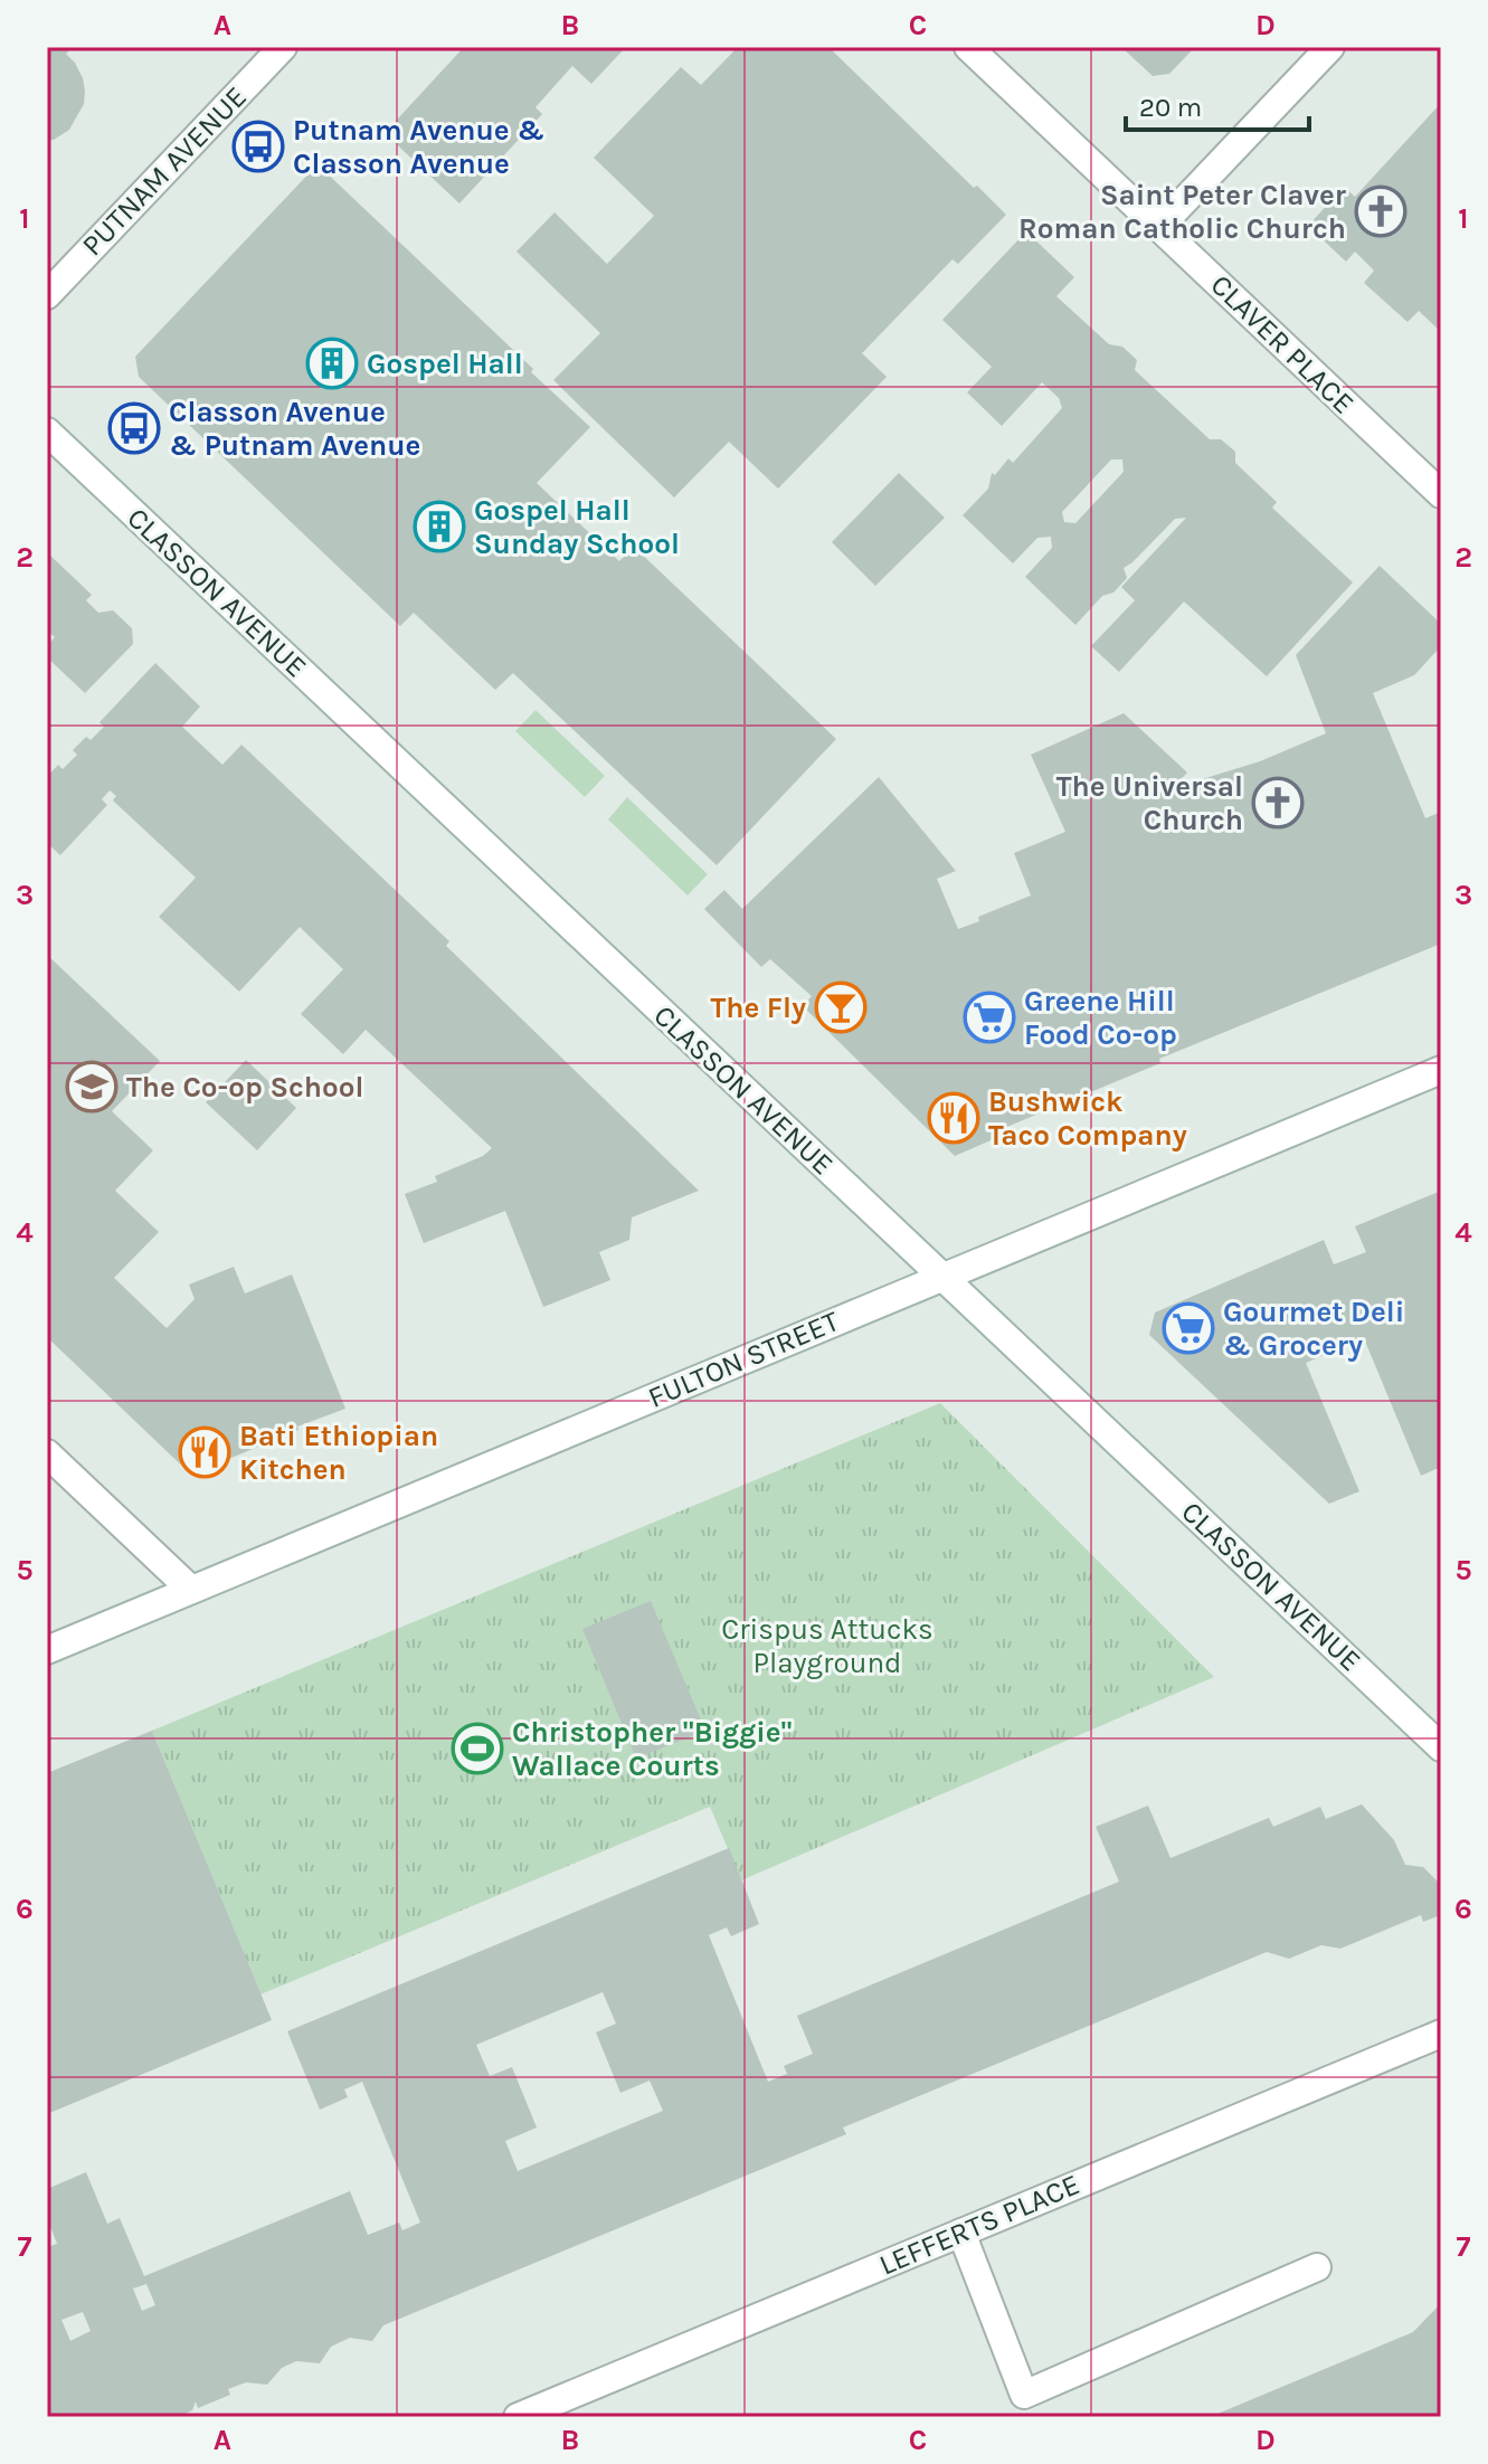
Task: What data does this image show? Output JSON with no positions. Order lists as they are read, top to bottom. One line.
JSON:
{"streets":{"street":["PUTNAM AVENUE","CLAVER PLACE","CLASSON AVENUE","FULTON STREET","LEFFERTS PLACE"]},"crossings":[["CLASSON AVENUE","FULTON STREET"]],"parks":["Crispus Attucks Playground"],"places":{"bus stop":["Putnam Avenue & Classon Avenue","Classon Avenue & Putnam Avenue"],"church":["Saint Peter Claver Roman Catholic Church","The Universal Church"],"building":["Gospel Hall","Gospel Hall Sunday School"],"bar":["The Fly"],"supermarket":["Greene Hill Food Co-op","Gourmet Deli & Grocery"],"school or university":["The Co-op School"],"restaurant":["Bushwick Taco Company","Bati Ethiopian Kitchen"],"sports":["Christopher \"Biggie\" Wallace Courts"]},"scale_bar":"20 m","grid":{"columns":["A","B","C","D"],"rows":["1","2","3","4","5","6","7"]}}
